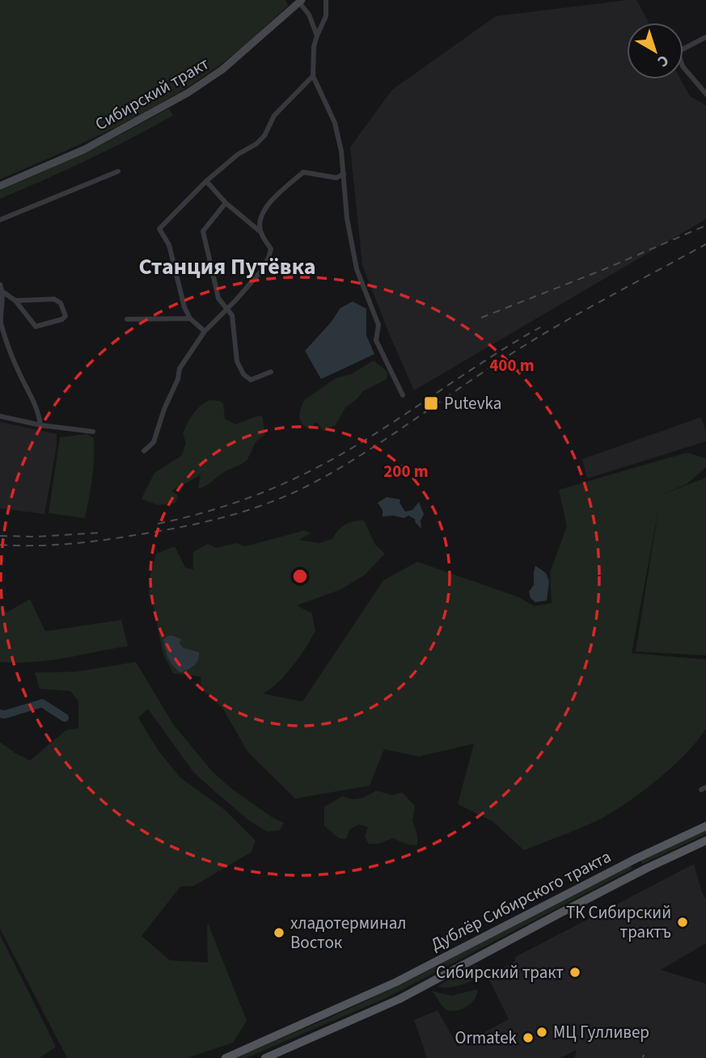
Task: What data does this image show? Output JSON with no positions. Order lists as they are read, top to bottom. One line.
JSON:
{"streets":{"main road":["Сибирский тракт","Дублёр Сибирского тракта"]},"districts":["Станция Путёвка"],"places":{"transit":["Putevka"],"other":["ТК Сибирский трактъ","хладотерминал Восток","Сибирский тракт","МЦ Гулливер","Ormatek"]},"north":"bottom right","rings":["400 m","200 m"]}
